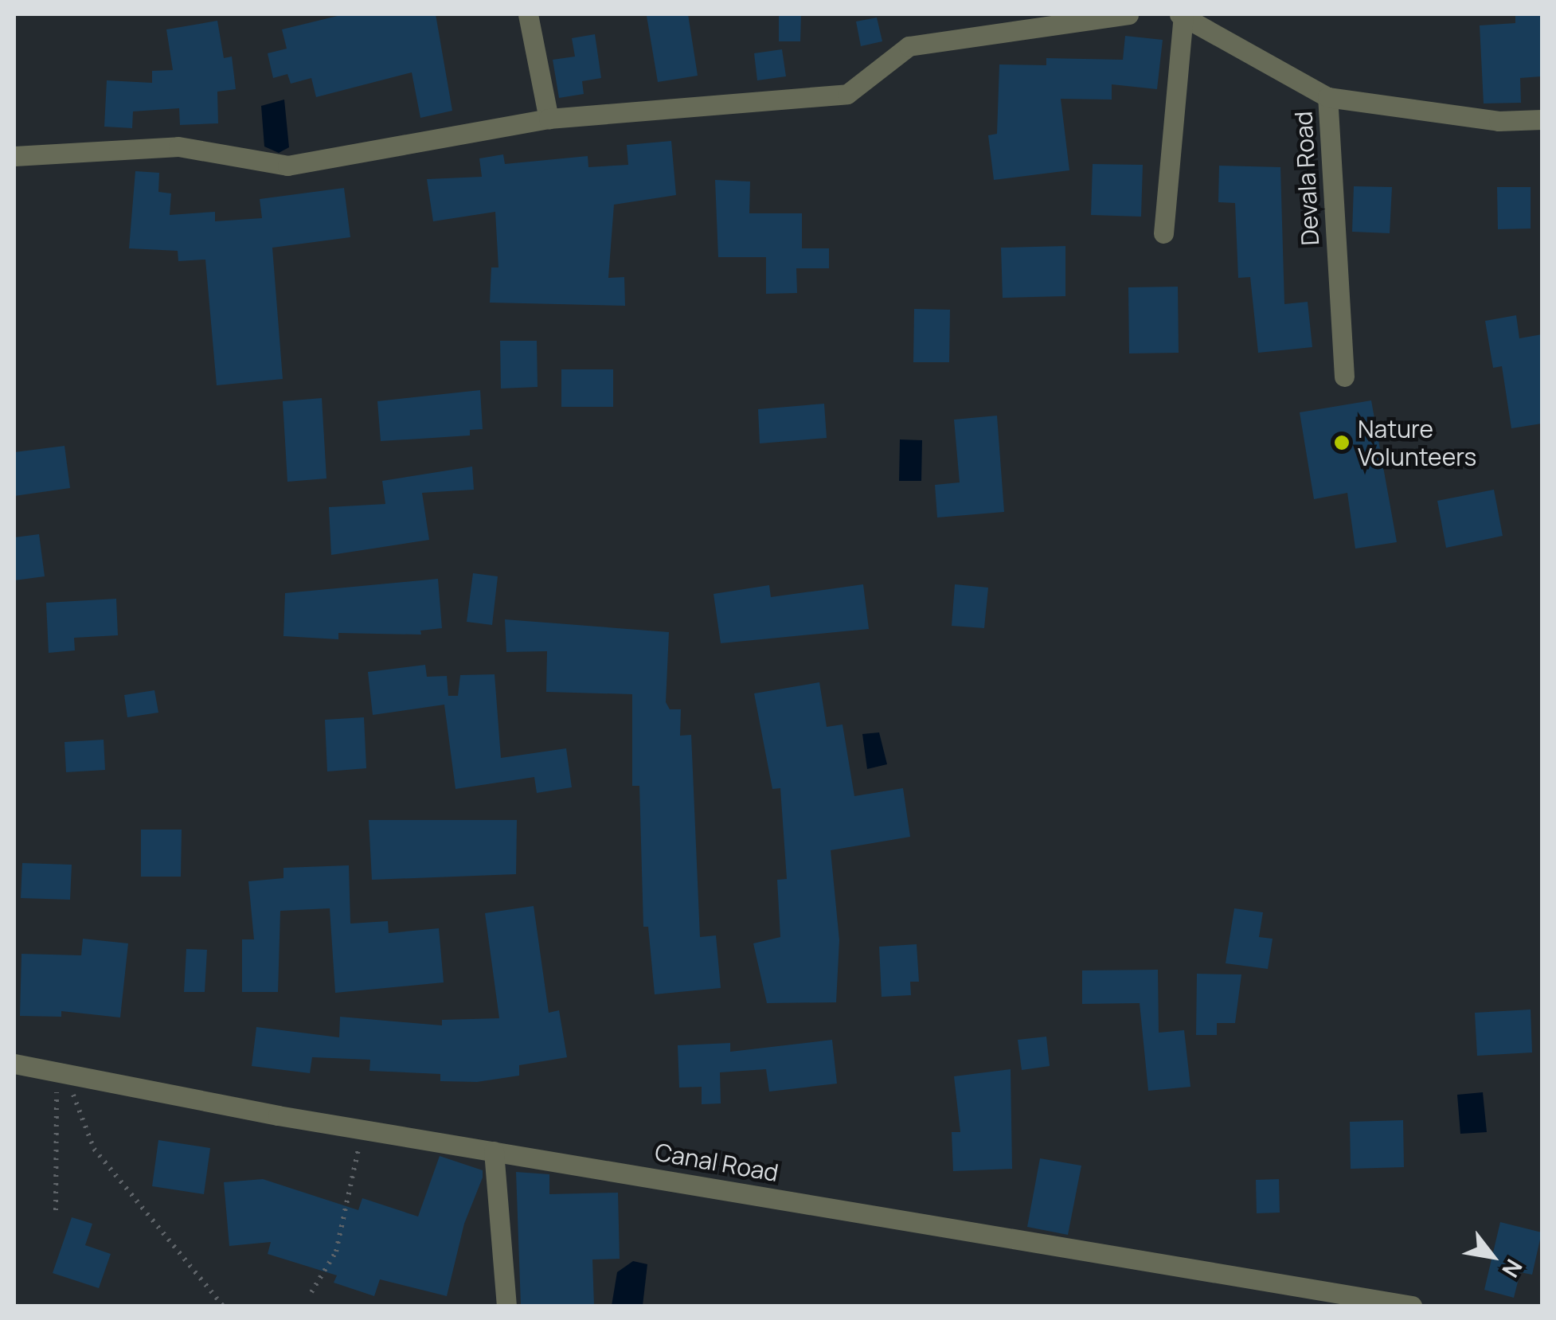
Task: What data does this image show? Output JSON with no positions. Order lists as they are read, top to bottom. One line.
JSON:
{"streets":{"street":["Devala Road","Canal Road"]},"places":["Nature Volunteers"],"north":"bottom right"}
